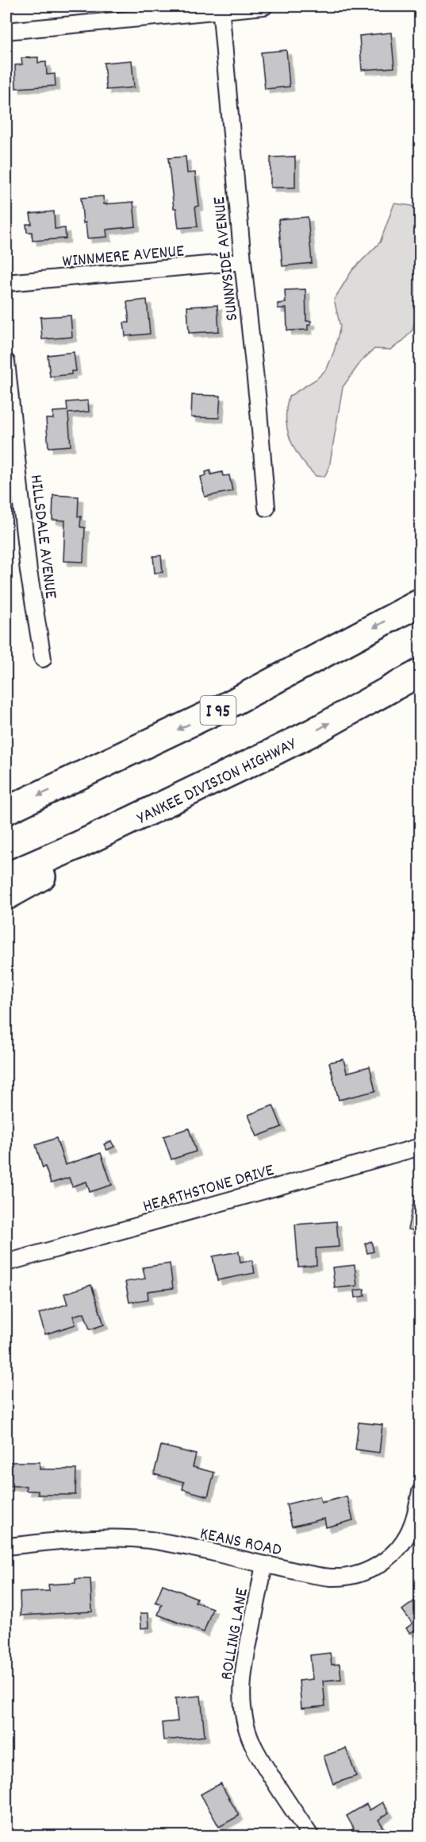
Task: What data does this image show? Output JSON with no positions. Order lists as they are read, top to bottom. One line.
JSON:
{"streets":{"highway":["I 95","YANKEE DIVISION HIGHWAY"],"street":["WINNMERE AVENUE","SUNNYSIDE AVENUE","HILLSDALE AVENUE","HEARTHSTONE DRIVE","KEANS ROAD","ROLLING LANE"]},"crossings":[["WINNMERE AVENUE","SUNNYSIDE AVENUE"],["KEANS ROAD","ROLLING LANE"]]}
